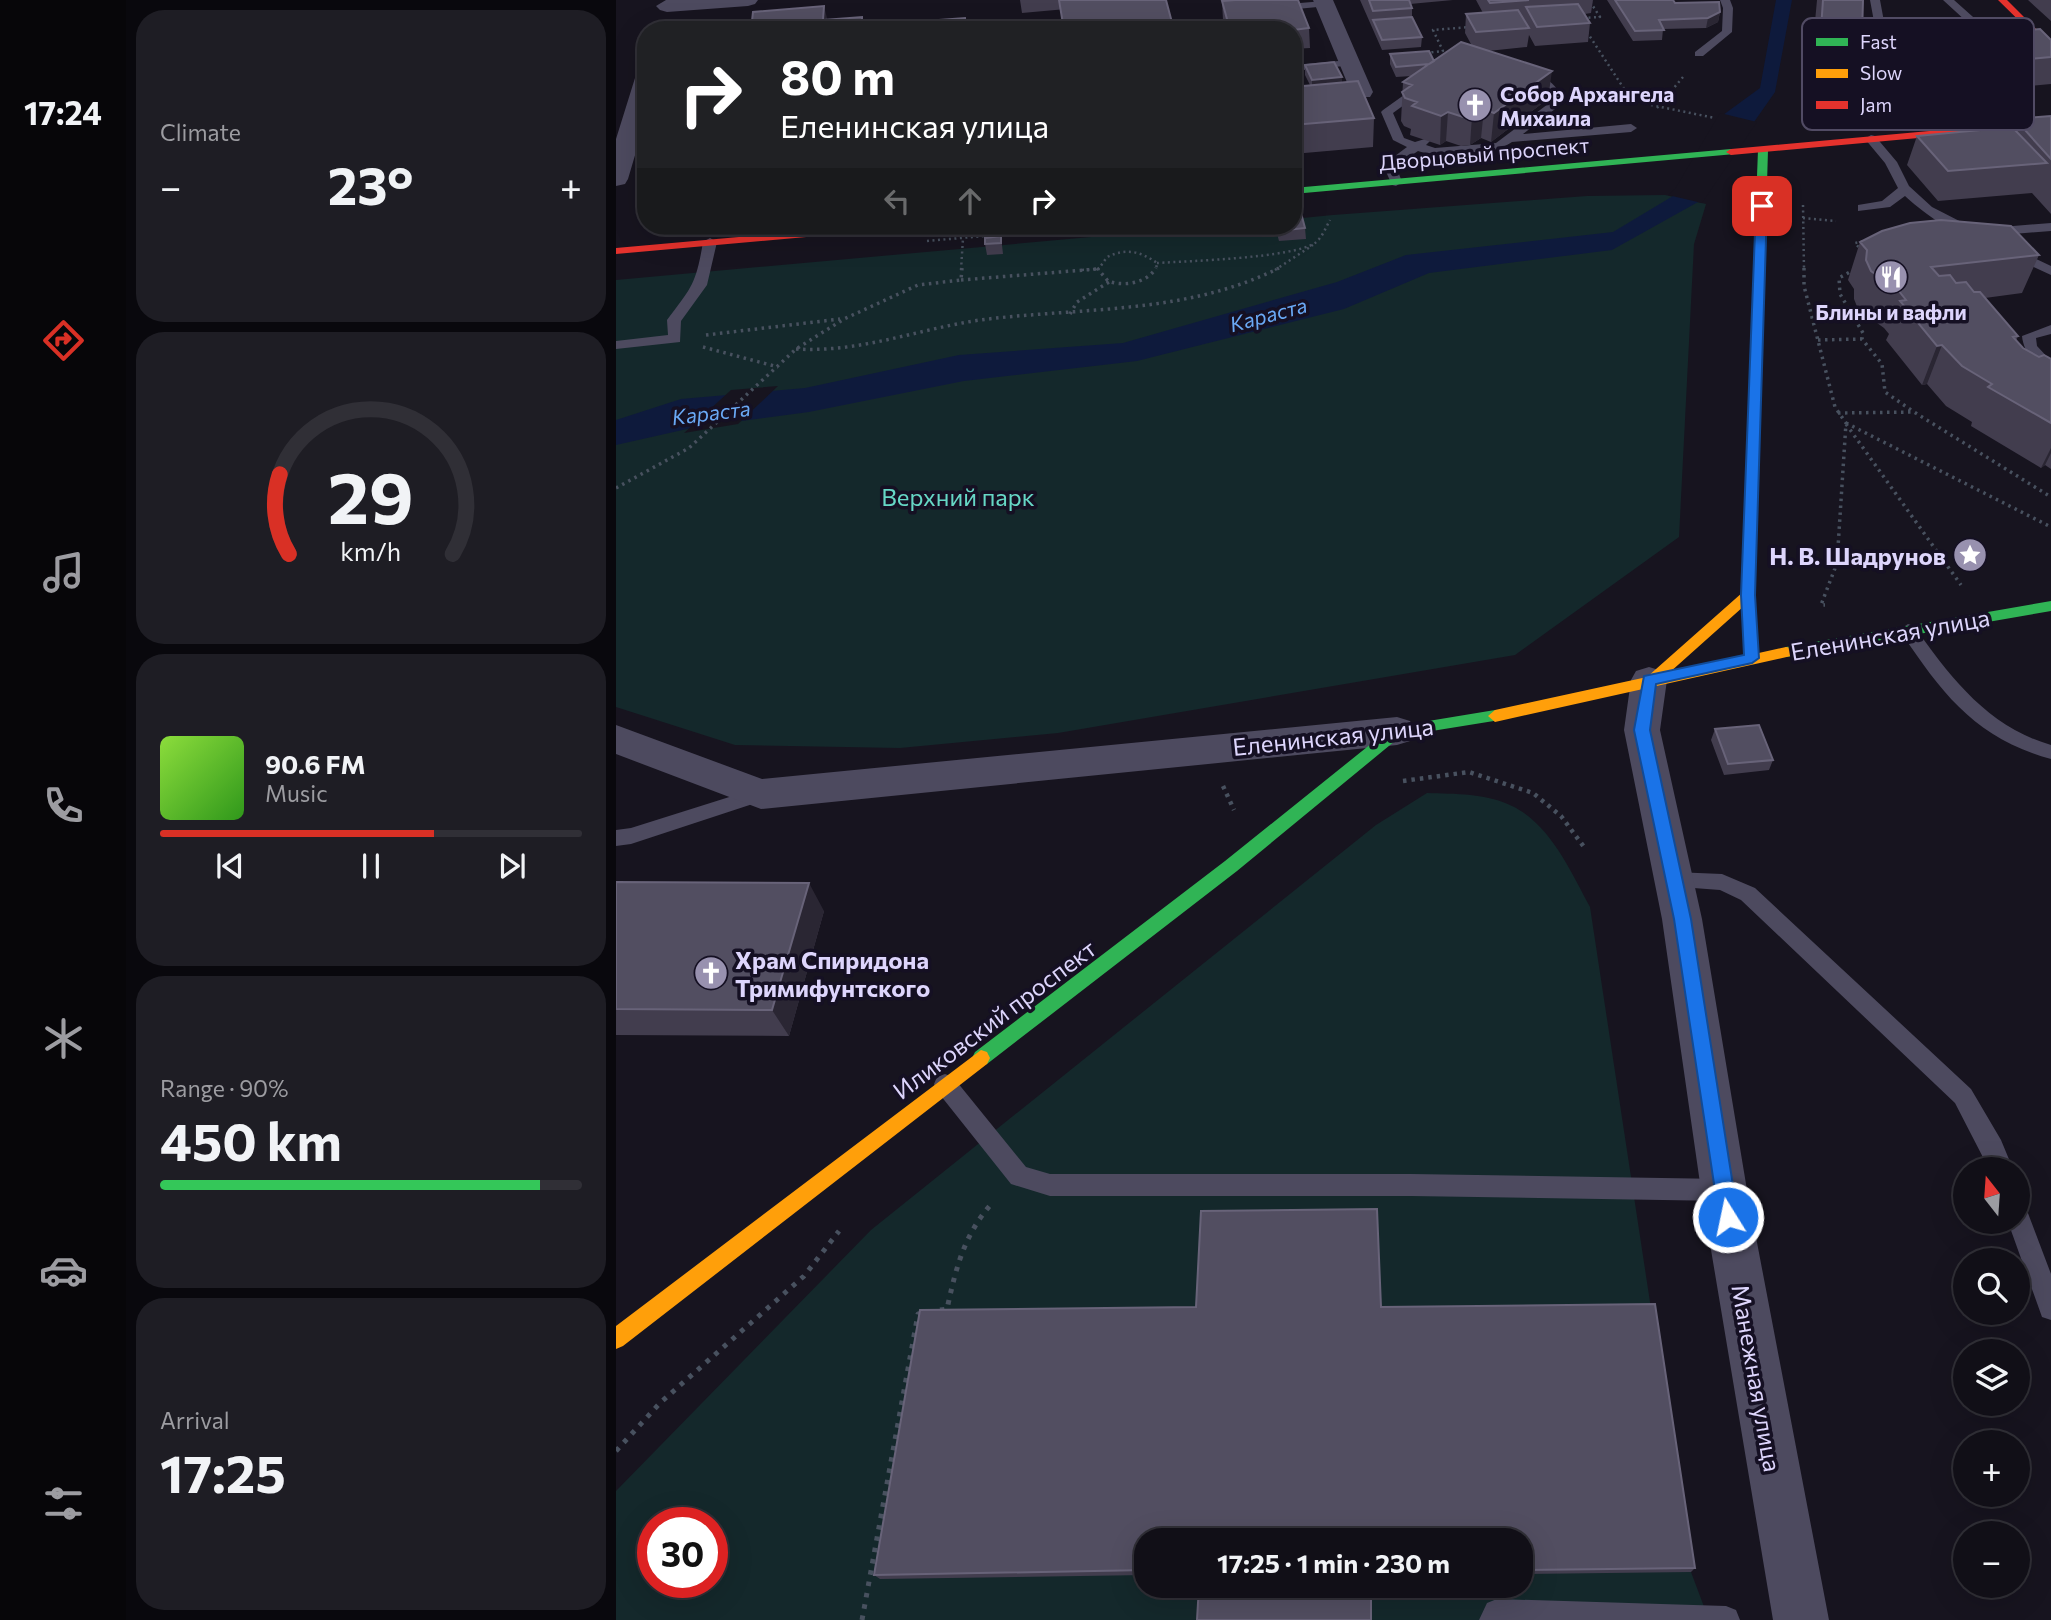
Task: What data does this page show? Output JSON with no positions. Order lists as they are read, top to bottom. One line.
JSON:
{"streets":{"main road":["Дворцовый проспект","Еленинская улица","Иликовский проспект"],"street":["Манежная улица"]},"crossings":[["Еленинская улица","Иликовский проспект"],["Еленинская улица","Манежная улица"]],"water":["Караста"],"parks":["Верхний парк"],"places":{"church":["Собор Архангела Михаила","Храм Спиридона Тримифунтского"],"restaurant":["Блины и вафли"],"place":["Н. В. Шадрунов"]},"legend":["Fast","Slow","Jam"],"north":"top","page":{"tabs":"17:24","tile":["Climate",["Range · 90%","450 km"],["Arrival","17:25"]],"turn":["80 m","Еленинская улица"],"heat":["−","23°","+"],"song":["90.6 FM","Music"],"map_buttons":["+","−"],"limit":"30","trip":"17:25 · 1 min · 230 m","gauge":["29","km/h"]}}
